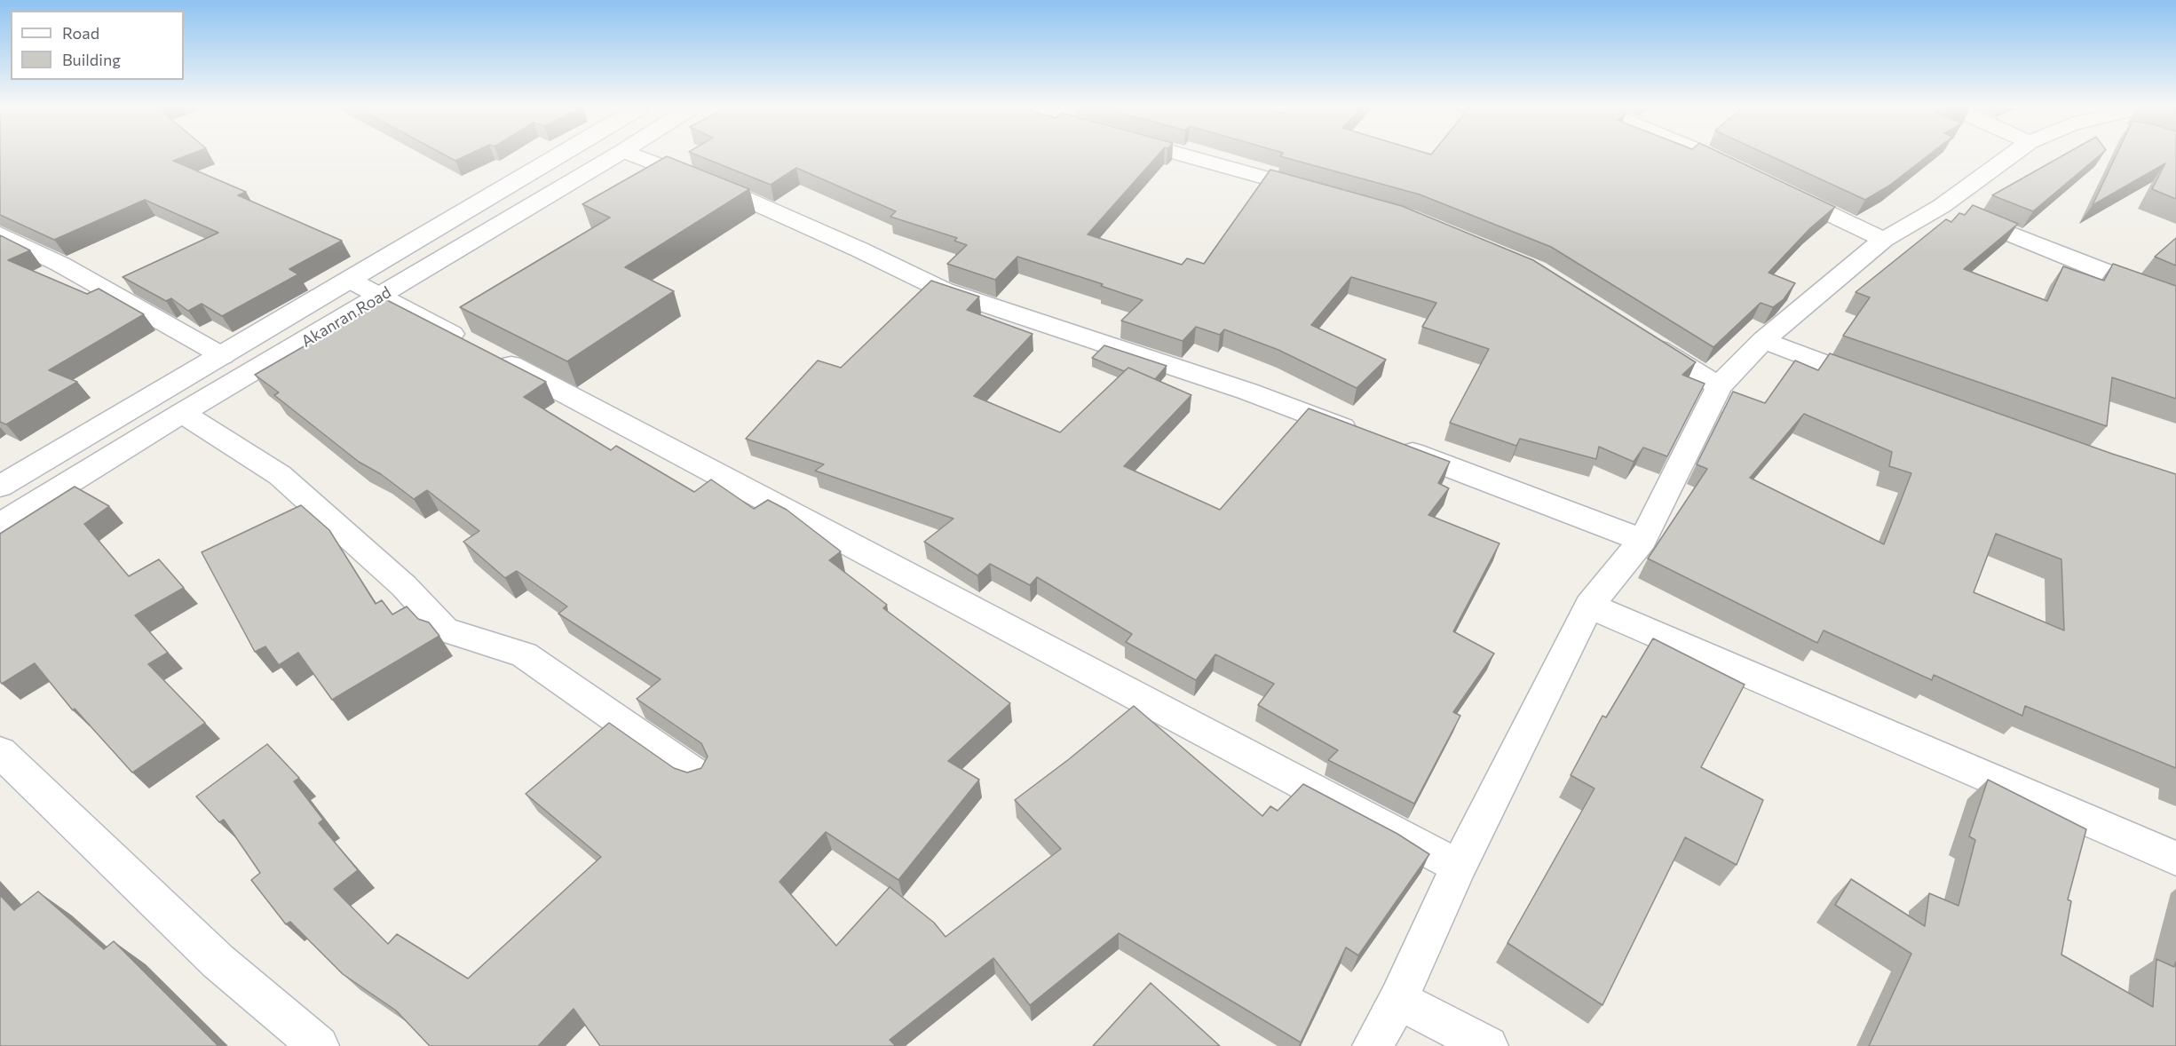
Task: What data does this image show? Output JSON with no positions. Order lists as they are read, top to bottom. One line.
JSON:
{"streets":{"street":["Akanran Road"]},"legend":["Road","Building"]}
